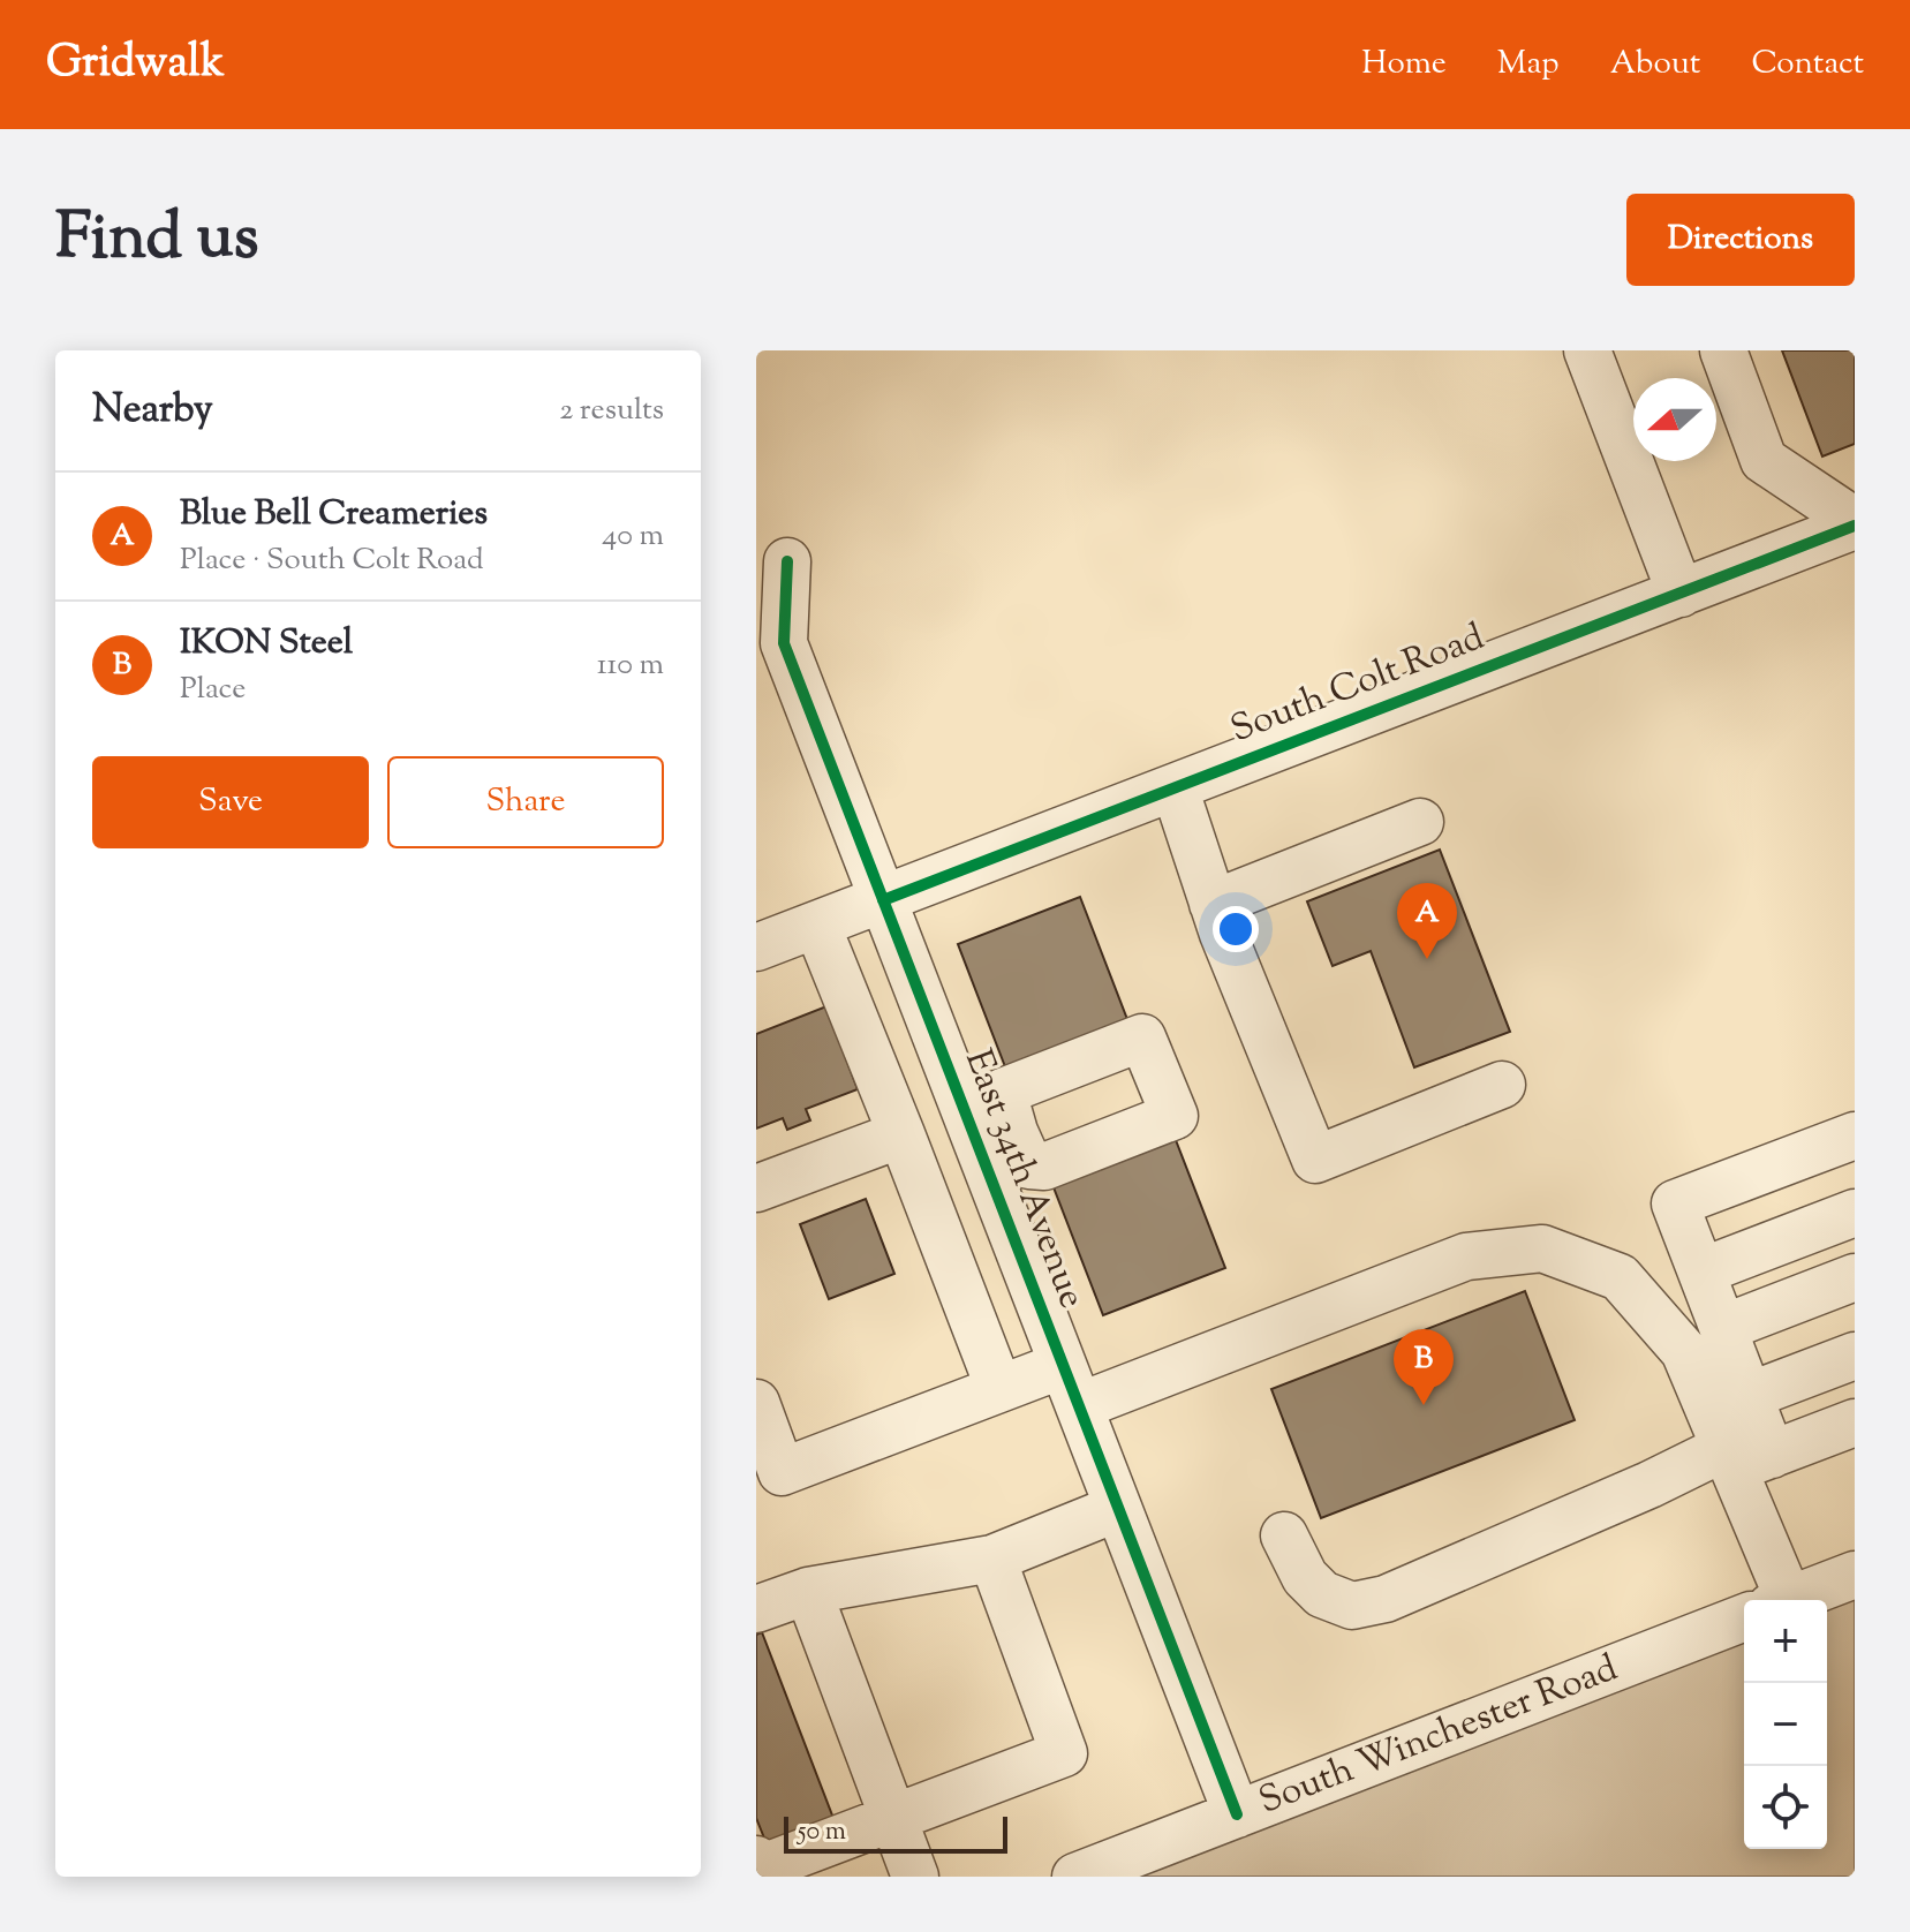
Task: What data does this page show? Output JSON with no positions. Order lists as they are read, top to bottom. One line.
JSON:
{"streets":{"street":["South Colt Road","East 34th Avenue","South Winchester Road"]},"crossings":[["South Colt Road","East 34th Avenue"],["East 34th Avenue","South Winchester Road"]],"scale_bar":"50 m","north":"left","page":{"header":"Gridwalk","nav":["Home","Map","About","Contact"],"title":"Find us","buttons":["Directions",["Save","Share"]],"heading":["Nearby","2 results"],"list":[{"mark":"A","name":"Blue Bell Creameries","note":"Place · South Colt Road","value":"40 m"},{"mark":"B","name":"IKON Steel","note":"Place","value":"110 m"}],"pins":["A","B"],"map_buttons":["+","−"],"scale":"50 m"}}
